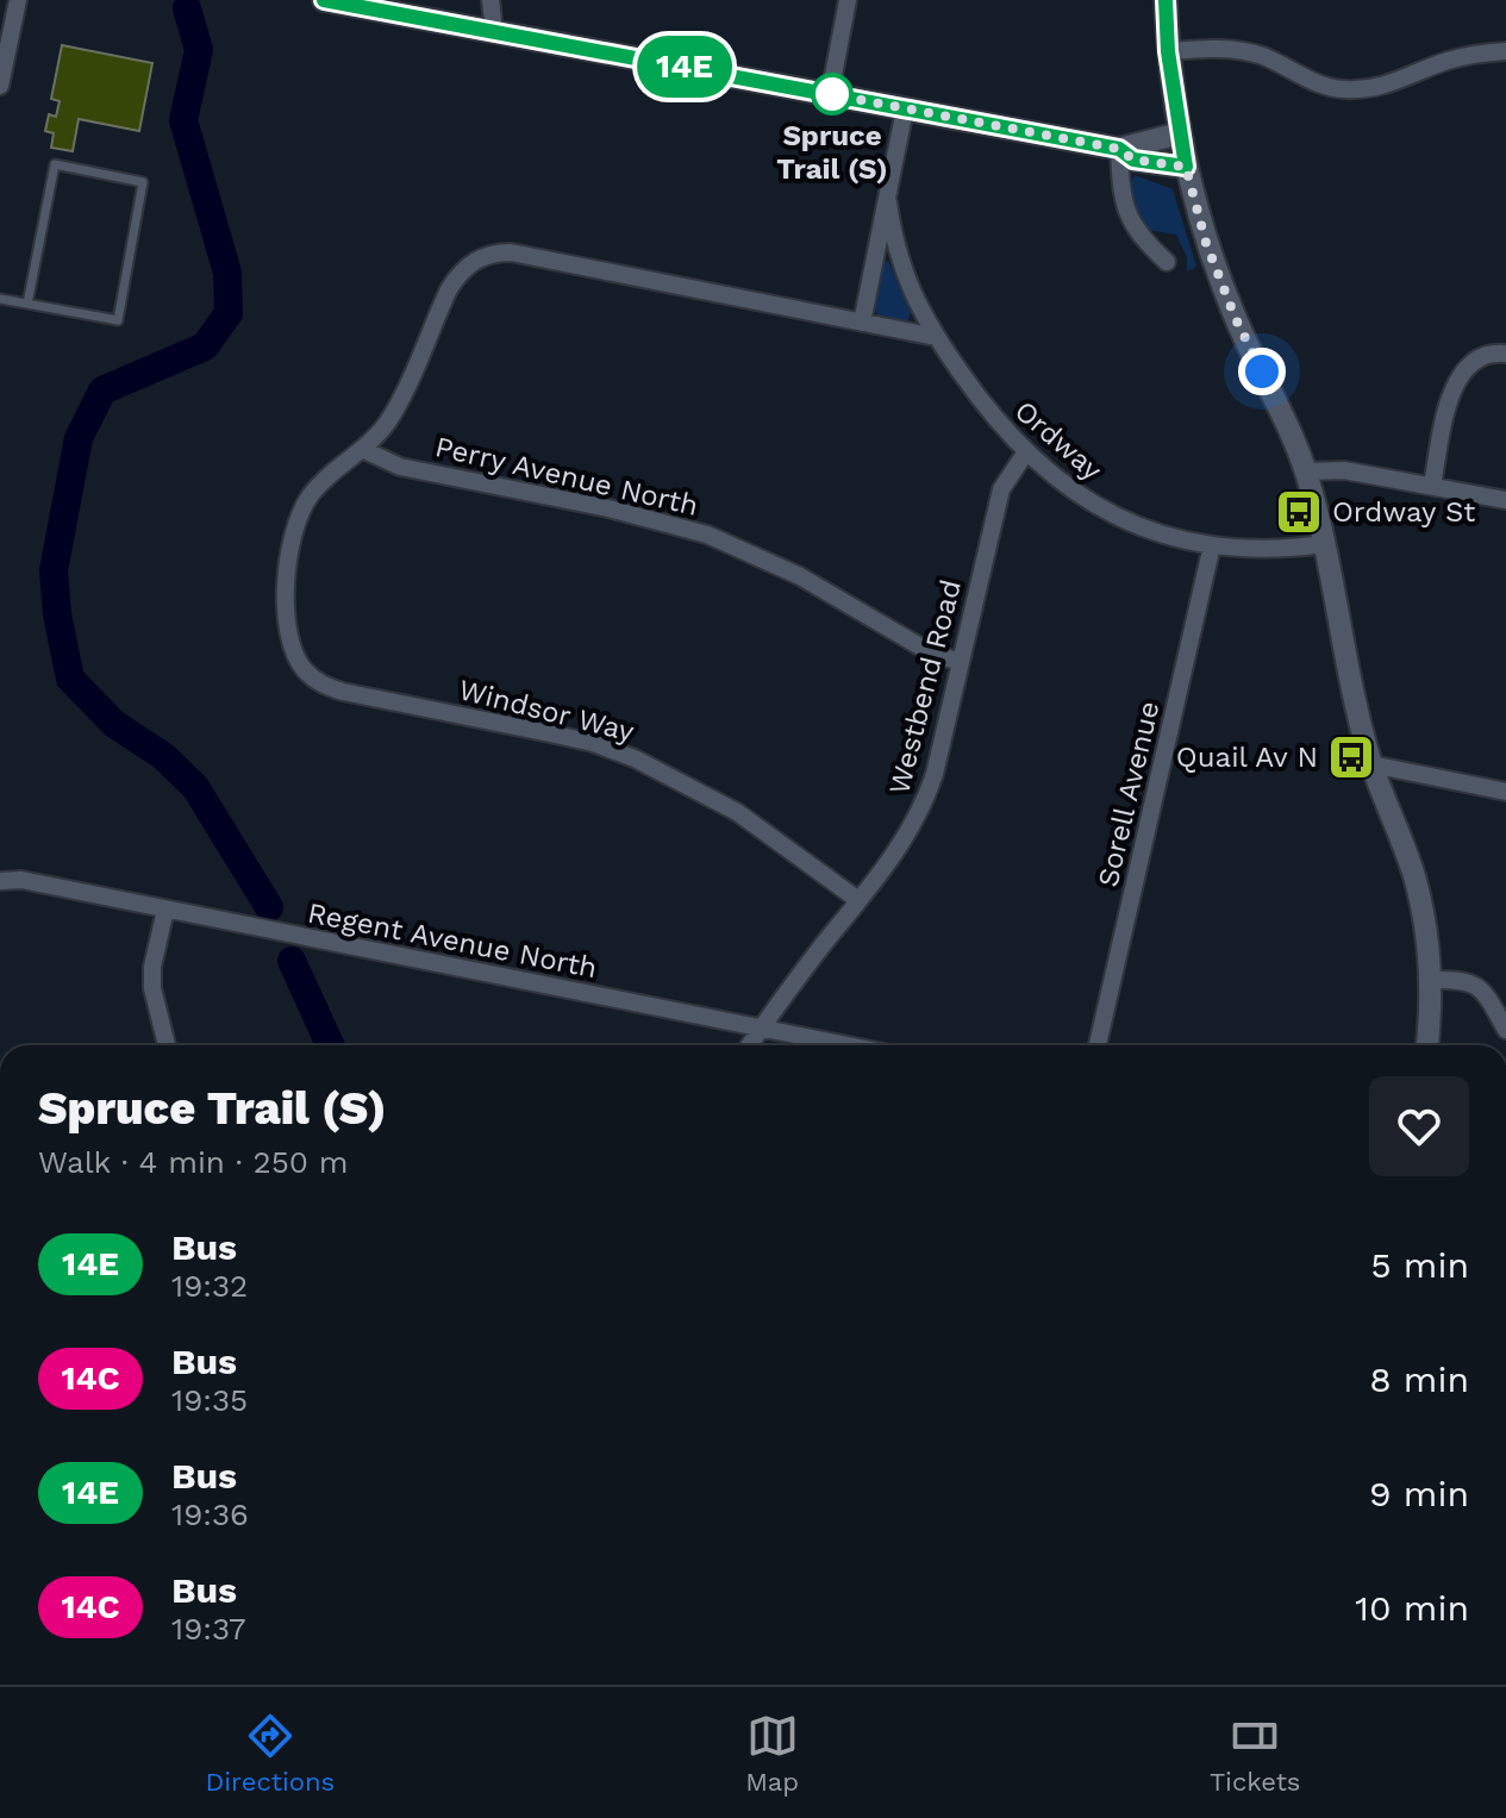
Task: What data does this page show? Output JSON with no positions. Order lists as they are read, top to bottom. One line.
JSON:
{"streets":{"street":["Ordway","Perry Avenue North","Westbend Road","Windsor Way","Sorell Avenue","Regent Avenue North"]},"crossings":[["Ordway","Westbend Road"],["Ordway","Sorell Avenue"],["Perry Avenue North","Westbend Road"],["Perry Avenue North","Windsor Way"],["Westbend Road","Windsor Way"],["Westbend Road","Regent Avenue North"]],"places":{"other":["Spruce Trail (S)"],"bus stop":["Ordway St","Quail Av N"]},"lines":["bus line 14E"],"page":{"on_map":"14E","heading":["Spruce Trail (S)","Walk · 4 min · 250 m"],"list":[{"mark":"14E","name":"Bus","note":"19:32","value":"5 min"},{"mark":"14C","name":"Bus","note":"19:35","value":"8 min"},{"mark":"14E","name":"Bus","note":"19:36","value":"9 min"},{"mark":"14C","name":"Bus","note":"19:37","value":"10 min"}],"tabs":["Directions","Map","Tickets"]}}
